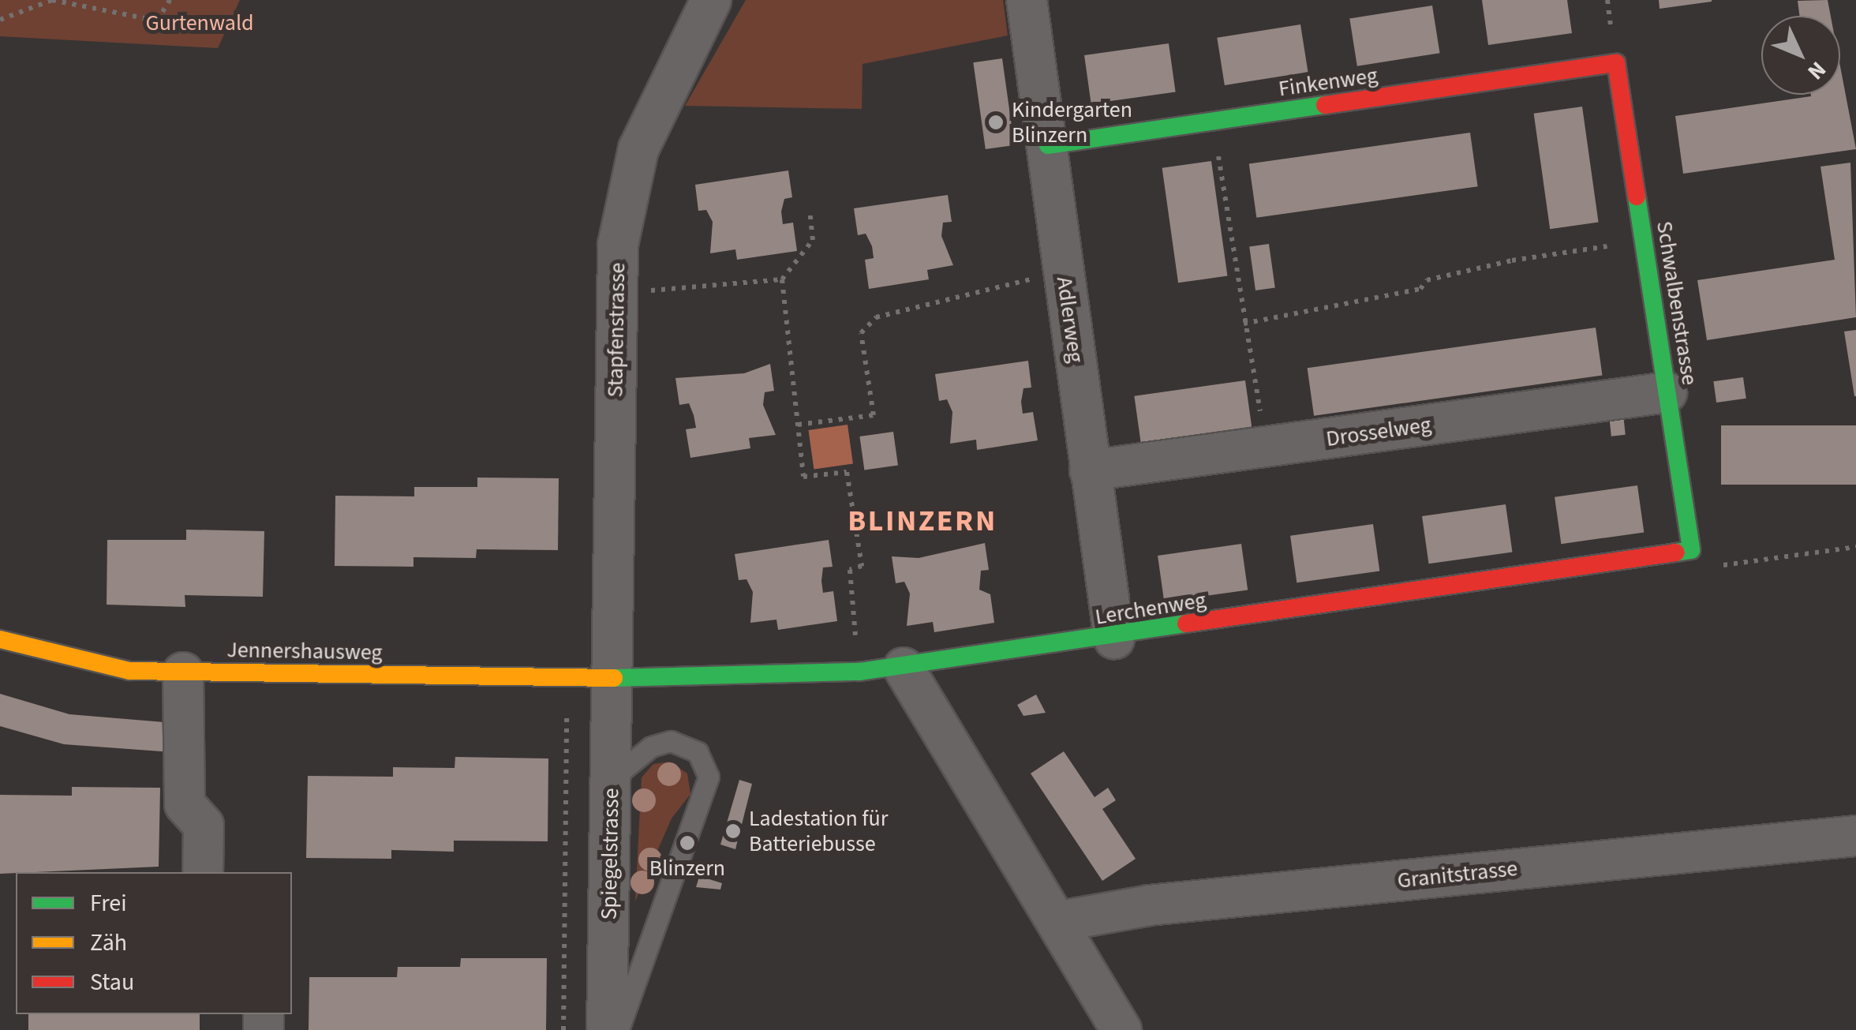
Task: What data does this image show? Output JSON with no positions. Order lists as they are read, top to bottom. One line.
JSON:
{"streets":{"street":["Finkenweg","Schwalbenstrasse","Adlerweg","Stapfenstrasse","Drosselweg","Lerchenweg","Jennershausweg","Spiegelstrasse","Granitstrasse"]},"crossings":[["Finkenweg","Schwalbenstrasse"],["Finkenweg","Adlerweg"],["Schwalbenstrasse","Drosselweg"],["Schwalbenstrasse","Lerchenweg"],["Adlerweg","Drosselweg"],["Adlerweg","Lerchenweg"],["Stapfenstrasse","Lerchenweg"],["Stapfenstrasse","Jennershausweg"],["Stapfenstrasse","Spiegelstrasse"],["Lerchenweg","Jennershausweg"],["Lerchenweg","Spiegelstrasse"],["Jennershausweg","Spiegelstrasse"]],"districts":["BLINZERN"],"parks":["Gurtenwald"],"places":["Kindergarten Blinzern","Ladestation für Batteriebusse","Blinzern"],"legend":["Frei","Zäh","Stau"],"north":"bottom right"}
